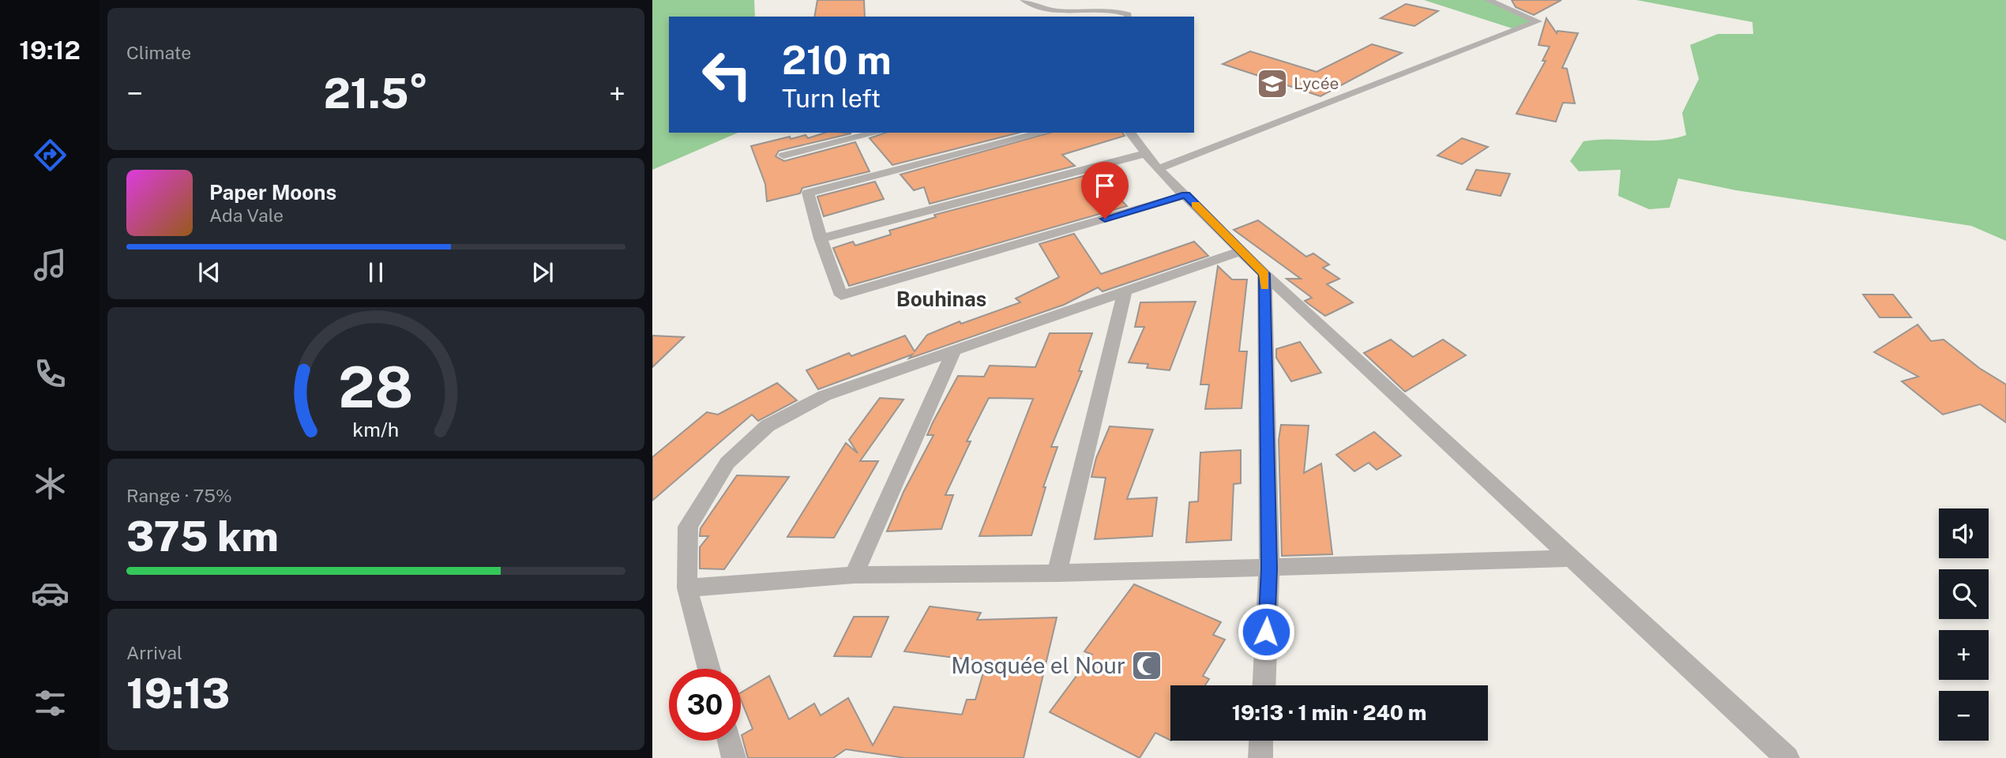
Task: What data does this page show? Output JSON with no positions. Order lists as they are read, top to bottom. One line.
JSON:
{"districts":["Bouhinas"],"places":{"school or university":["Lycée"],"mosque":["Mosquée el Nour"]},"page":{"tabs":"19:12","tile":["Climate",["Range · 75%","375 km"],["Arrival","19:13"]],"turn":["210 m","Turn left"],"heat":["−","21.5°","+"],"song":["Paper Moons","Ada Vale"],"map_buttons":["+","−"],"limit":"30","trip":"19:13 · 1 min · 240 m","gauge":["28","km/h"]}}
